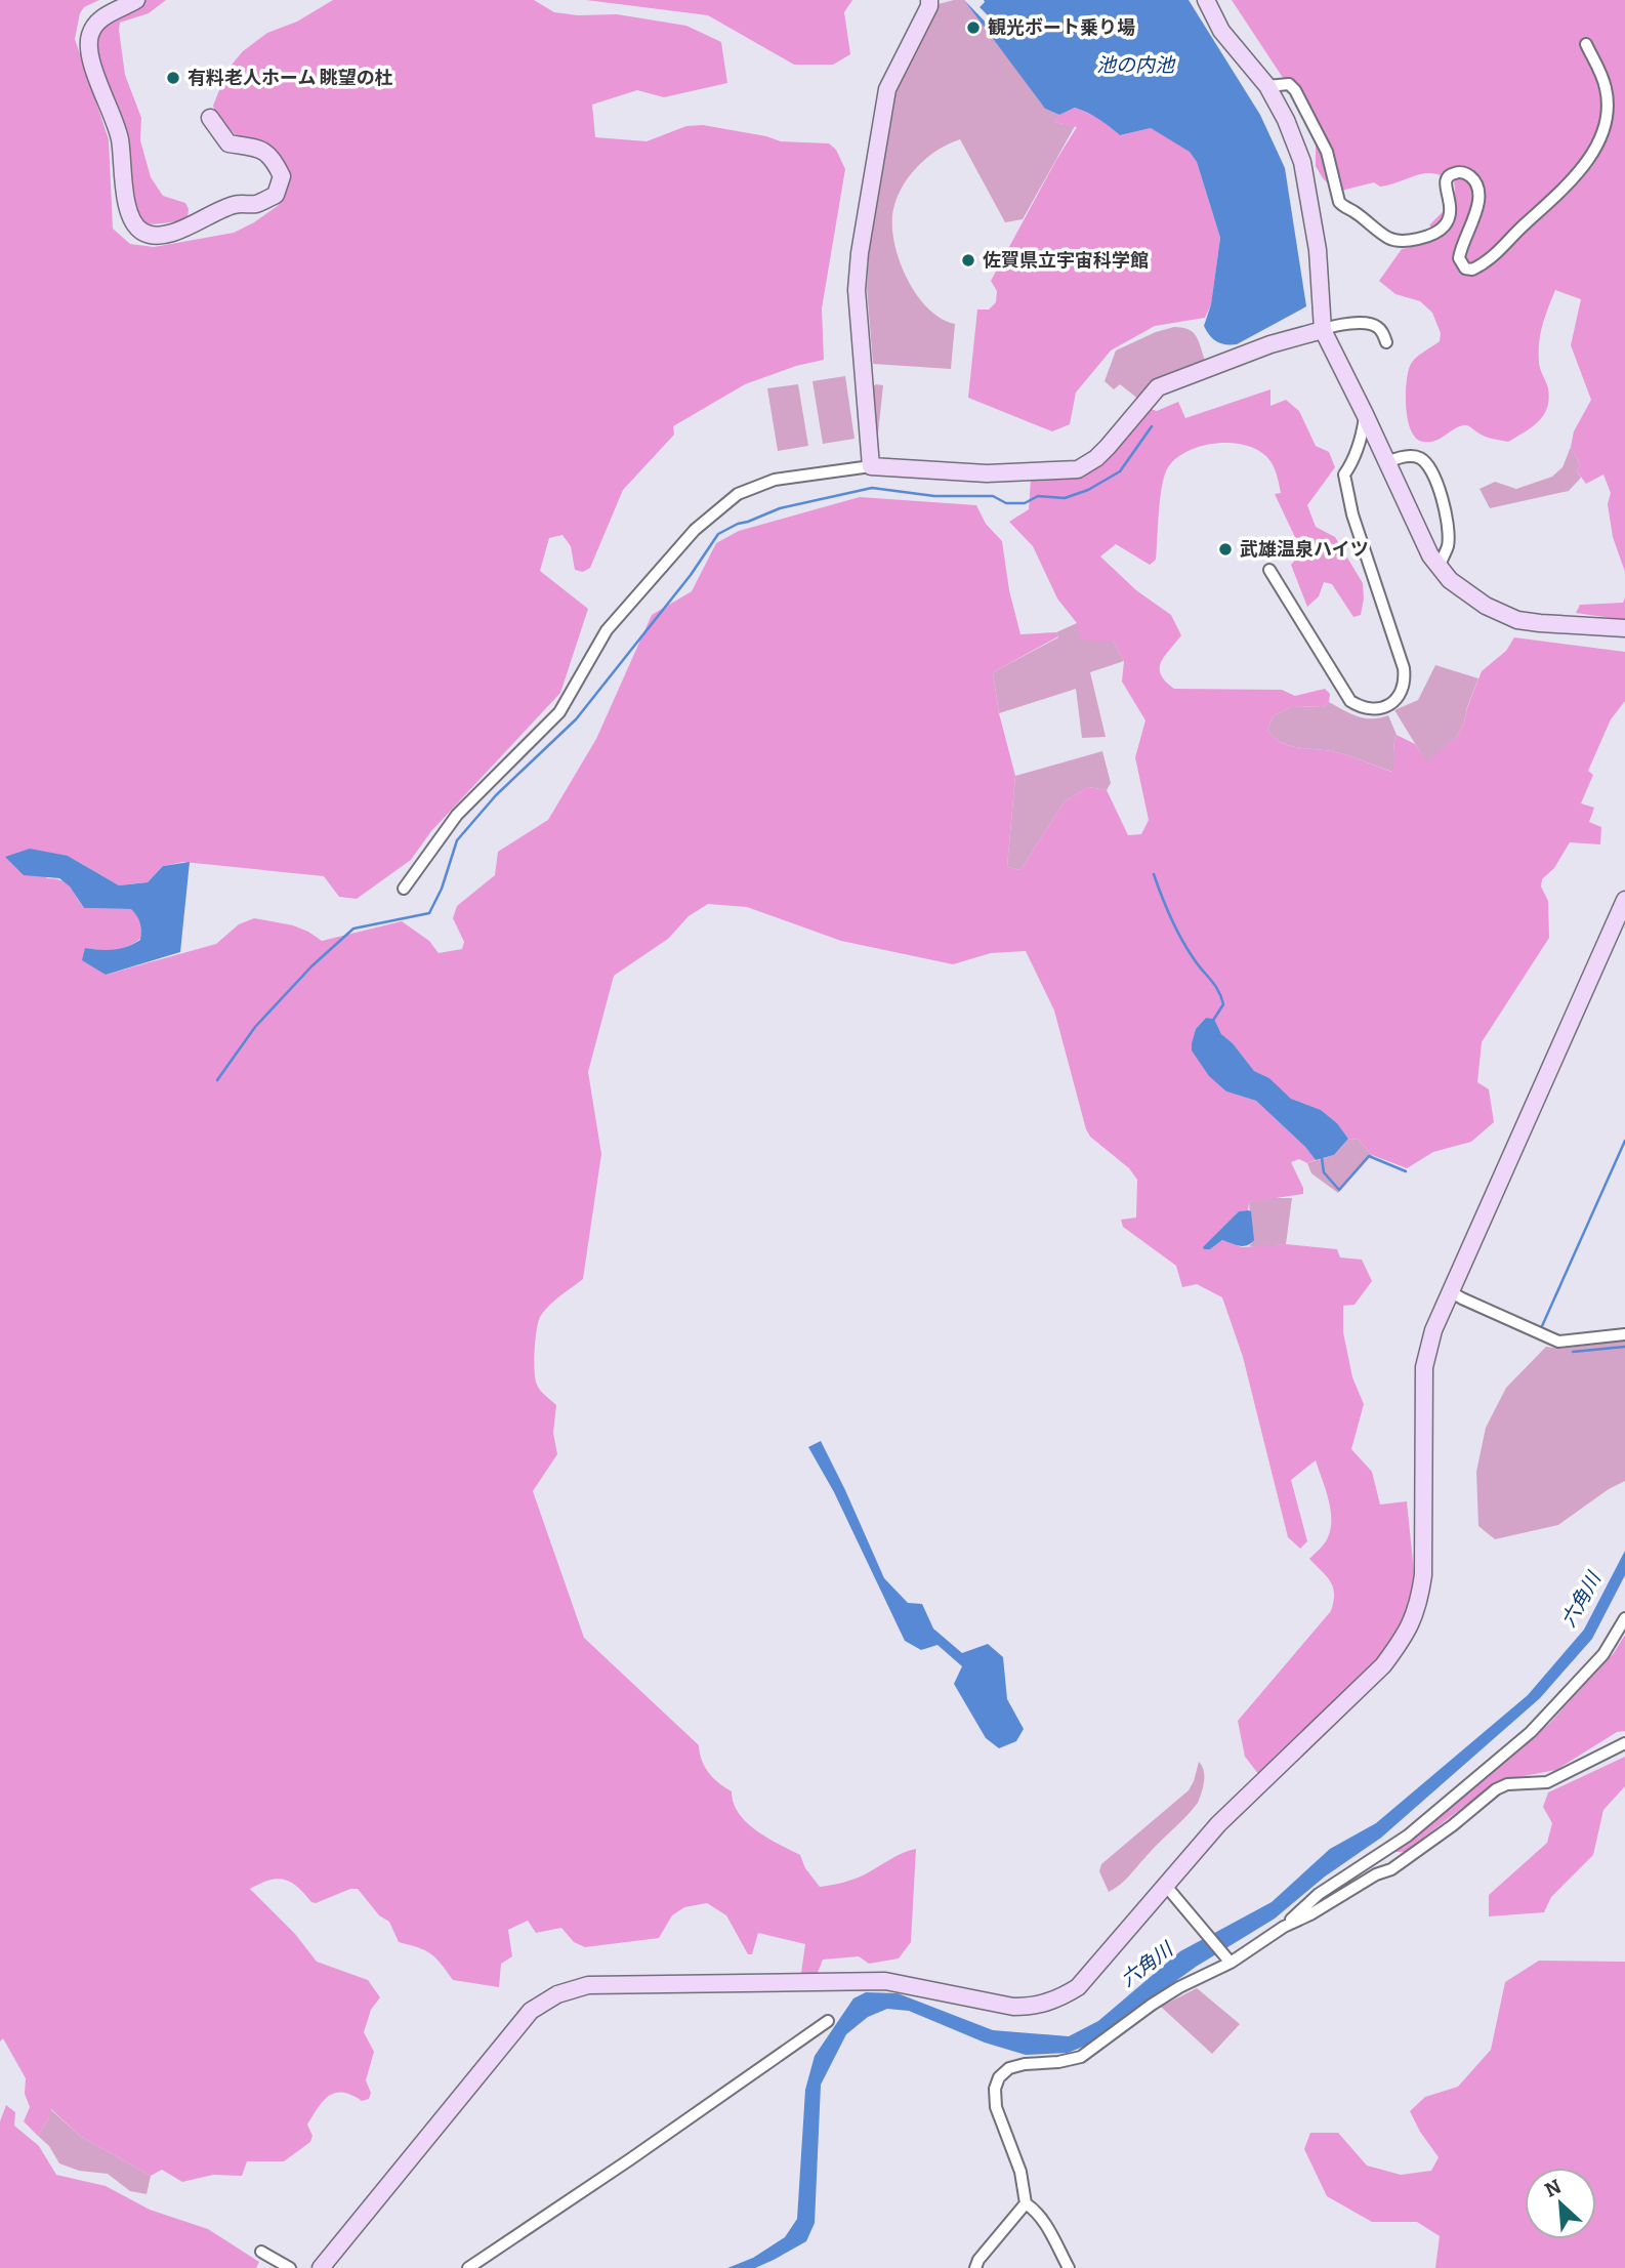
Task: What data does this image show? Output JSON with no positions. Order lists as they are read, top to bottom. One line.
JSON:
{"water":["池の内池","六角川"],"places":["観光ボート乗り場","有料老人ホーム 眺望の杜","佐賀県立宇宙科学館","武雄温泉ハイツ"],"north":"top left"}
